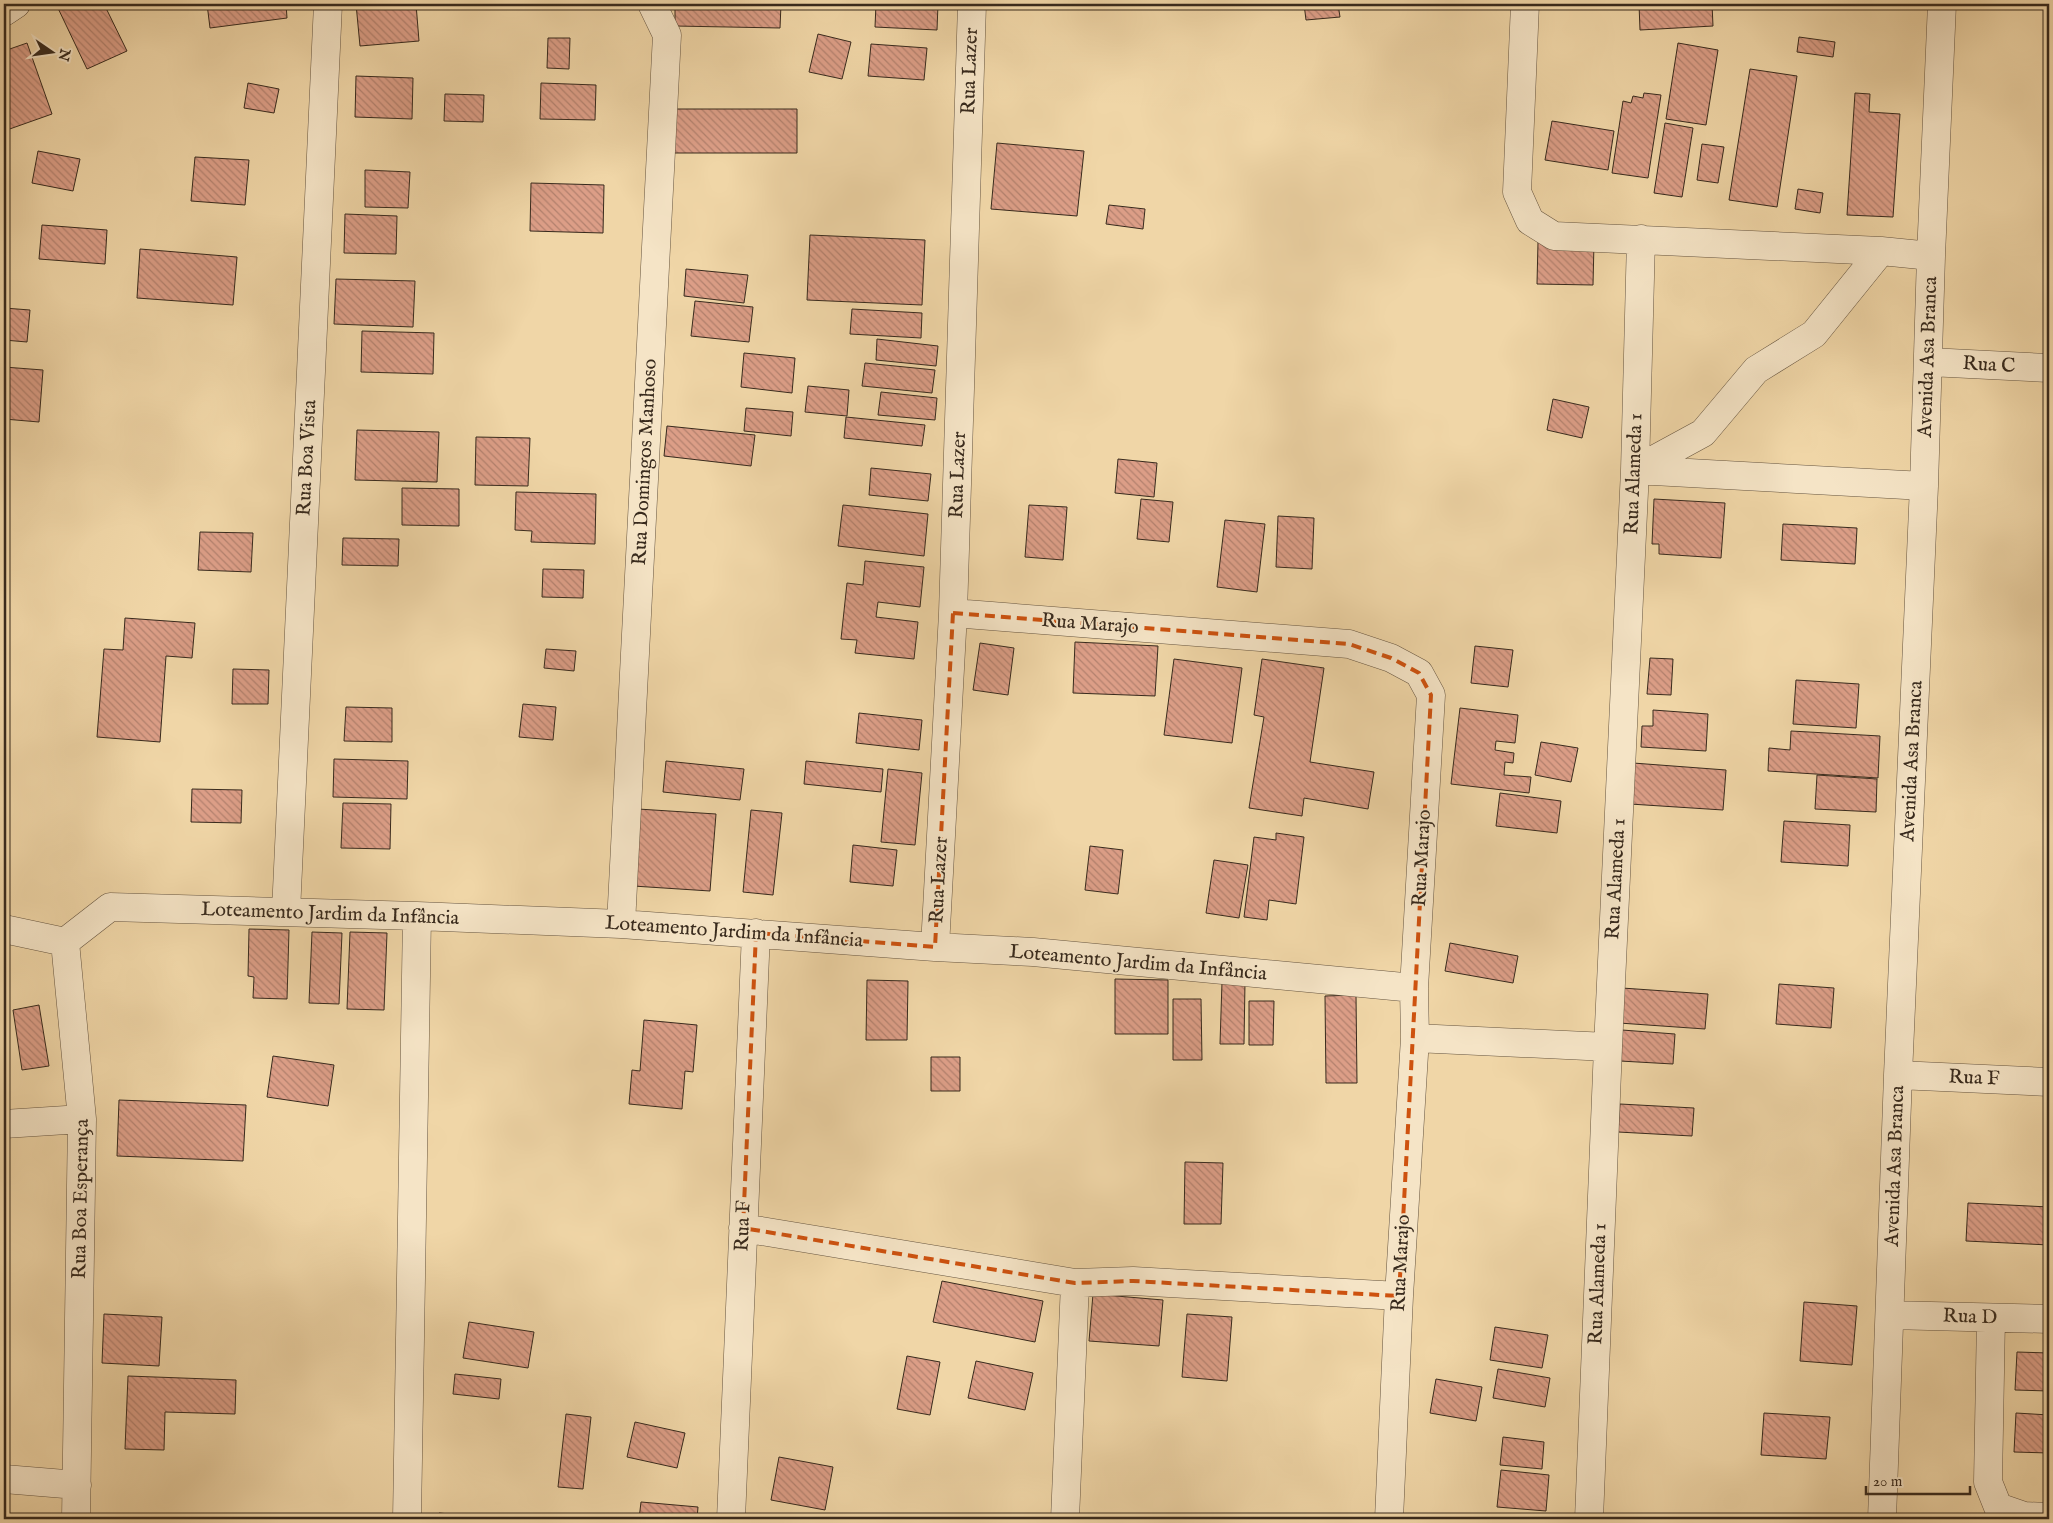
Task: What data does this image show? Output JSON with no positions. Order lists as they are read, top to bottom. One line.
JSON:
{"streets":{"street":["Rua Lazer","Avenida Asa Branca","Rua C","Rua Boa Vista","Rua Domingos Manhoso","Rua Alameda 1","Rua Marajo","Loteamento Jardim da Infância","Rua F","Rua Boa Esperança","Rua D"]},"crossings":[["Rua Lazer","Rua Marajo"],["Rua Lazer","Loteamento Jardim da Infância"],["Avenida Asa Branca","Rua C"],["Avenida Asa Branca","Rua F"],["Avenida Asa Branca","Rua D"],["Rua Boa Vista","Loteamento Jardim da Infância"],["Rua Domingos Manhoso","Loteamento Jardim da Infância"],["Rua Marajo","Loteamento Jardim da Infância"],["Loteamento Jardim da Infância","Rua F"],["Loteamento Jardim da Infância","Rua Boa Esperança"]],"scale_bar":"20 m","north":"right"}
